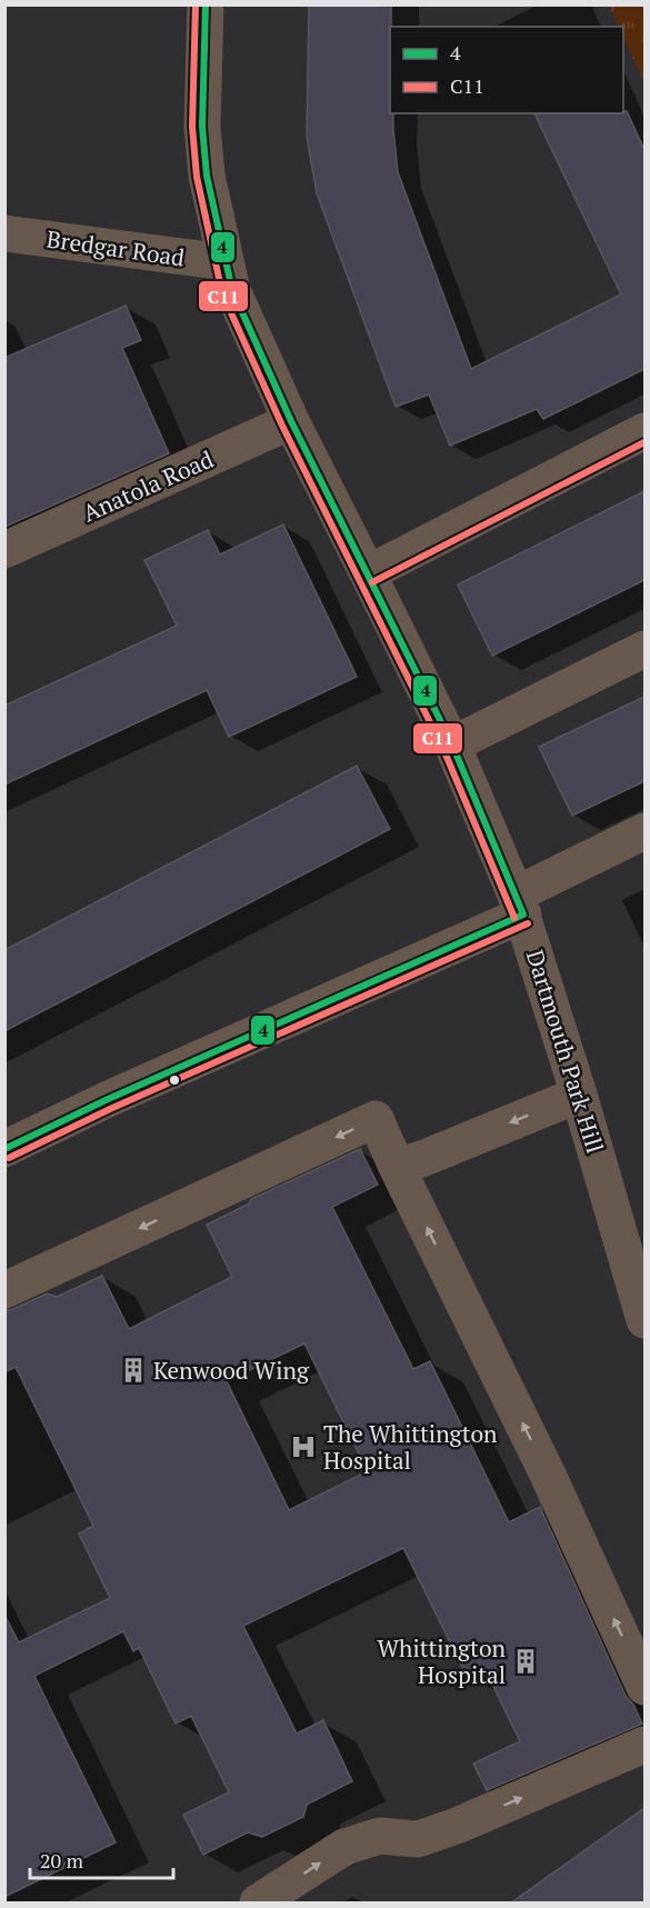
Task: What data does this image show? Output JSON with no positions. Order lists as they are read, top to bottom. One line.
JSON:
{"streets":{"street":["Bredgar Road","Anatola Road","Dartmouth Park Hill"]},"crossings":[["Bredgar Road","Dartmouth Park Hill"],["Anatola Road","Dartmouth Park Hill"]],"places":{"building":["Kenwood Wing","Whittington Hospital"],"hospital":["The Whittington Hospital"]},"lines":["transit line 4","transit line C11"],"legend":["4","C11"],"scale_bar":"20 m"}
